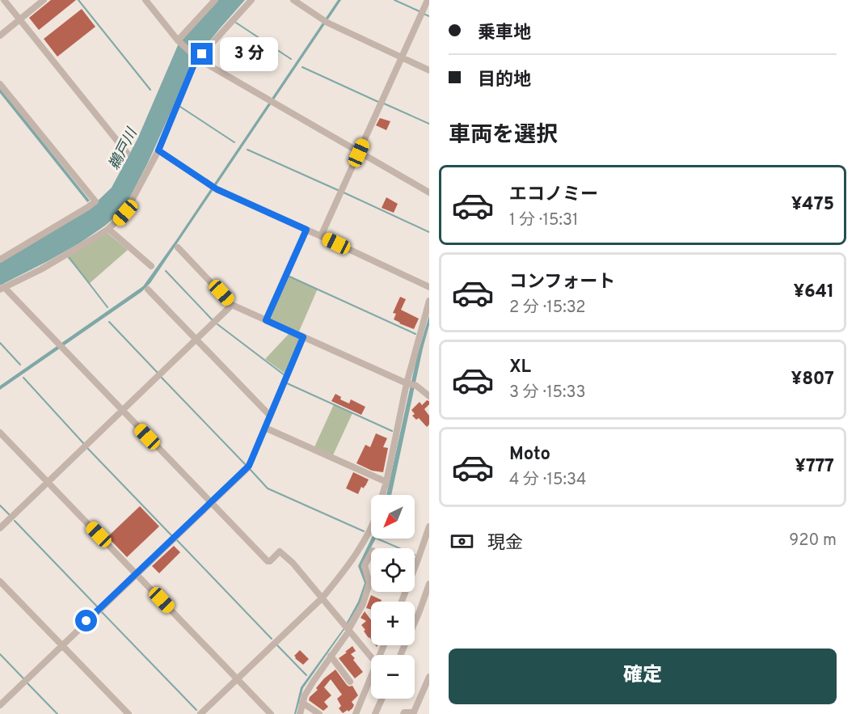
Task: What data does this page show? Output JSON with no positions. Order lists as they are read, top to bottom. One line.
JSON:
{"water":["鵜戸川"],"north":"bottom left","page":{"banner":["乗車地","目的地"],"bubble":"3 分","heading":"車両を選択","list":[{"name":"エコノミー","note":"1 分 · 15:31","value":"¥475"},{"name":"コンフォート","note":"2 分 · 15:32","value":"¥641"},{"name":"XL","note":"3 分 · 15:33","value":"¥807"},{"name":"Moto","note":"4 分 · 15:34","value":"¥777"}],"map_buttons":["+","−"],"pay":["現金","920 m"],"buttons":"確定"}}
